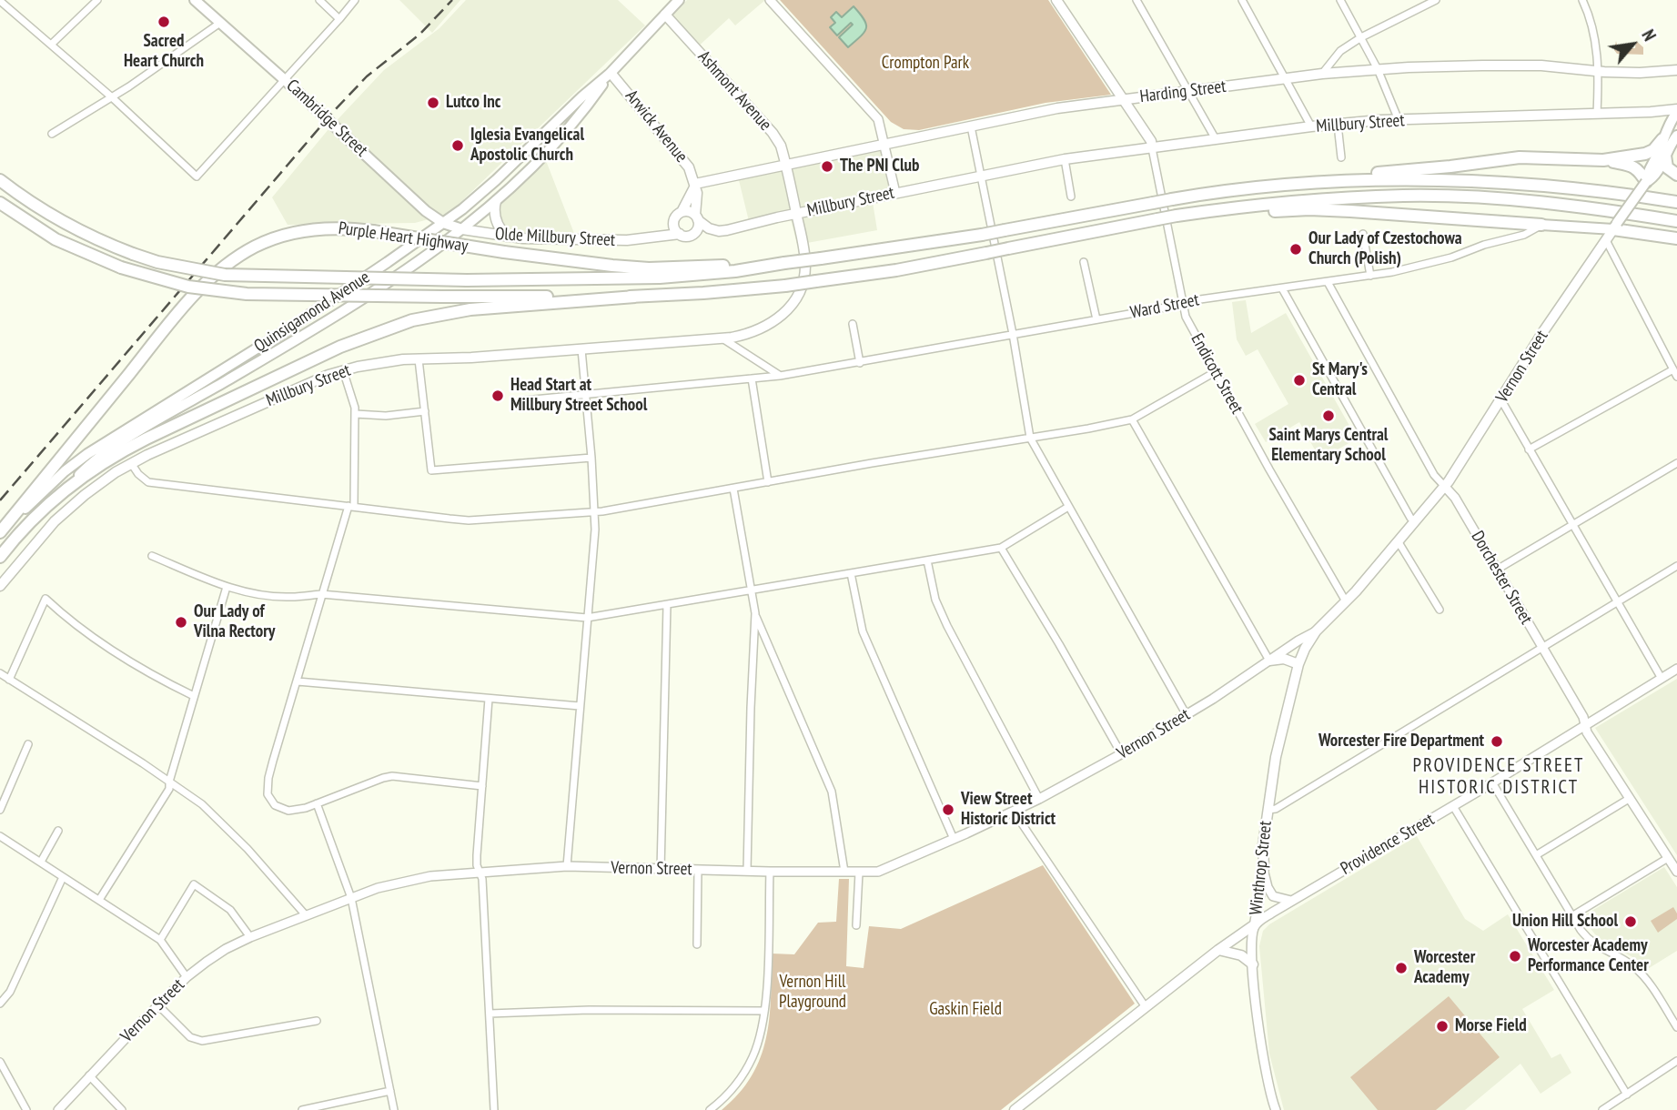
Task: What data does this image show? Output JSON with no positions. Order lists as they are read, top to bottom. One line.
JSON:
{"streets":{"highway":["Purple Heart Highway"],"main road":["Ashmont Avenue","Harding Street","Cambridge Street","Millbury Street","Arwick Avenue","Olde Millbury Street","Ward Street","Quinsigamond Avenue","Vernon Street","Endicott Street","Providence Street","Winthrop Street"],"street":["Dorchester Street"]},"crossings":[["Ashmont Avenue","Harding Street"],["Ashmont Avenue","Millbury Street"],["Ashmont Avenue","Quinsigamond Avenue"],["Harding Street","Arwick Avenue"],["Harding Street","Endicott Street"],["Cambridge Street","Olde Millbury Street"],["Cambridge Street","Quinsigamond Avenue"],["Millbury Street","Vernon Street"],["Millbury Street","Endicott Street"],["Arwick Avenue","Olde Millbury Street"],["Arwick Avenue","Quinsigamond Avenue"],["Purple Heart Highway","Quinsigamond Avenue"],["Olde Millbury Street","Quinsigamond Avenue"],["Ward Street","Vernon Street"],["Ward Street","Endicott Street"],["Ward Street","Dorchester Street"],["Vernon Street","Endicott Street"],["Vernon Street","Dorchester Street"],["Vernon Street","Winthrop Street"],["Dorchester Street","Providence Street"],["Providence Street","Winthrop Street"]],"districts":["PROVIDENCE STREET HISTORIC DISTRICT"],"parks":["Crompton Park","Vernon Hill Playground","Gaskin Field"],"places":["Sacred Heart Church","Lutco Inc","Iglesia Evangelical Apostolic Church","The PNI Club","Our Lady of Czestochowa Church (Polish)","St Mary's Central","Head Start at Millbury Street School","Saint Marys Central Elementary School","Our Lady of Vilna Rectory","Worcester Fire Department","View Street Historic District","Union Hill School","Worcester Academy Performance Center","Worcester Academy","Morse Field"],"north":"top right"}
